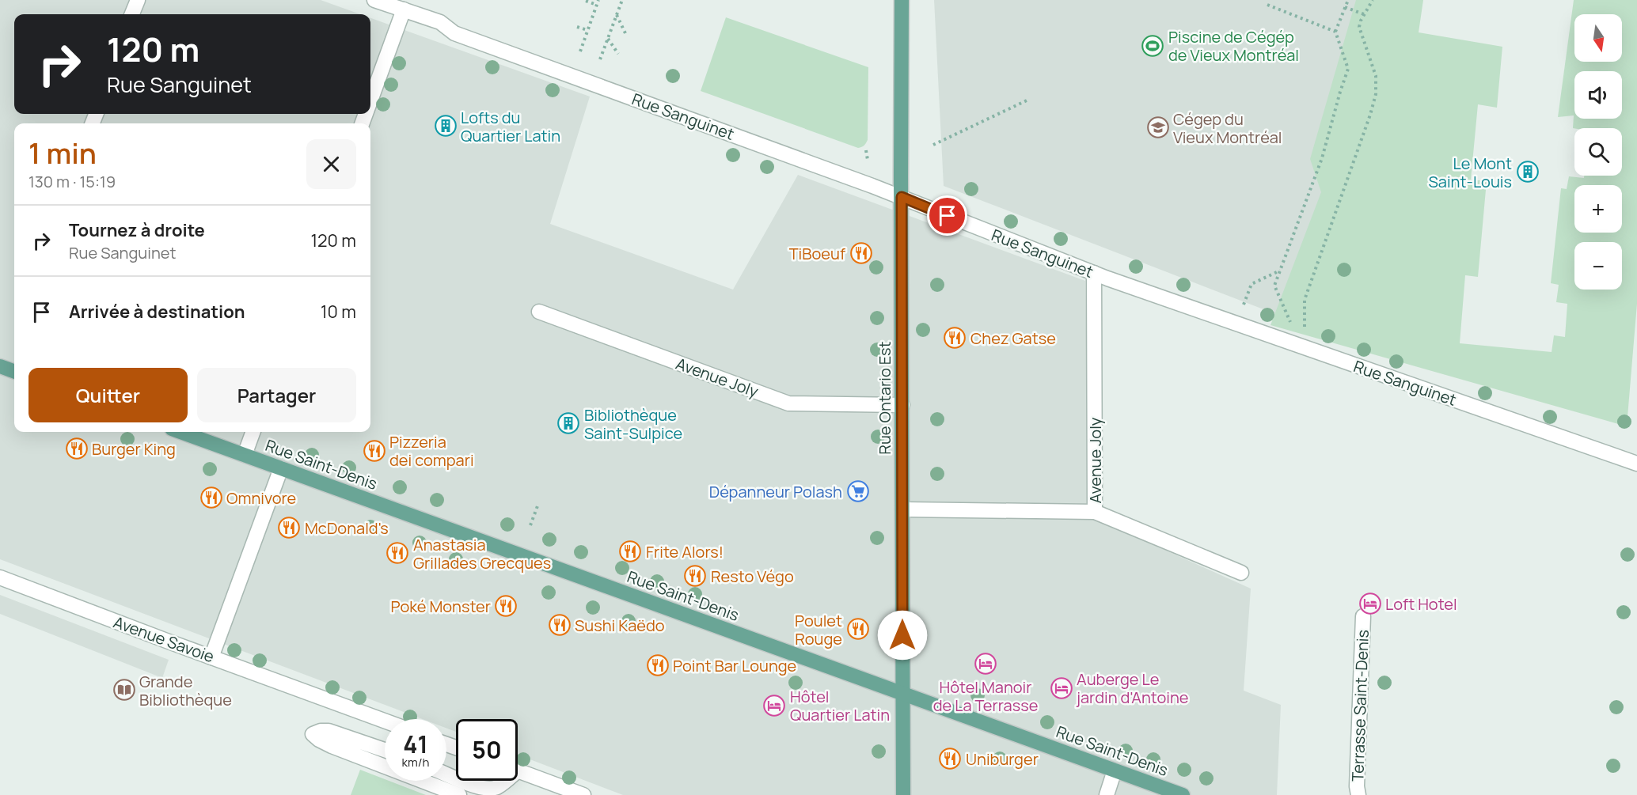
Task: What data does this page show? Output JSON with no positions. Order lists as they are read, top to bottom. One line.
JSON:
{"streets":{"main road":["Rue Ontario Est","Rue Saint-Denis"],"street":["Rue Sanguinet","Avenue Joly","Avenue Savoie","Terrasse Saint-Denis"]},"crossings":[["Rue Sanguinet","Avenue Joly"],["Rue Sanguinet","Rue Ontario Est"],["Avenue Joly","Rue Ontario Est"],["Rue Ontario Est","Rue Saint-Denis"]],"places":{"sports":["Piscine de Cégép de Vieux Montréal"],"building":["Lofts du Quartier Latin","Le Mont Saint-Louis","Bibliothèque Saint-Sulpice"],"school or university":["Cégep du Vieux Montréal"],"restaurant":["TiBoeuf","Chez Gatse","Burger King","Pizzeria dei compari","Omnivore","McDonald's","Frite Alors!","Anastasia Grillades Grecques","Resto Végo","Poké Monster","Sushi Kaëdo","Poulet Rouge","Point Bar Lounge","Uniburger"],"supermarket":["Dépanneur Polash"],"hotel":["Loft Hotel","Hôtel Manoir de La Terrasse","Auberge Le jardin d'Antoine","Hôtel Quartier Latin"],"library":["Grande Bibliothèque"]},"north":"bottom","page":{"map_buttons":["+","−"],"turn":["120 m","Rue Sanguinet"],"heading":["1 min","130 m · 15:19"],"list":[{"name":"Tournez à droite","note":"Rue Sanguinet","value":"120 m"},{"name":"Arrivée à destination","value":"10 m"}],"buttons":["Quitter","Partager"],"speed":"41 km/h","limit":"50"}}
